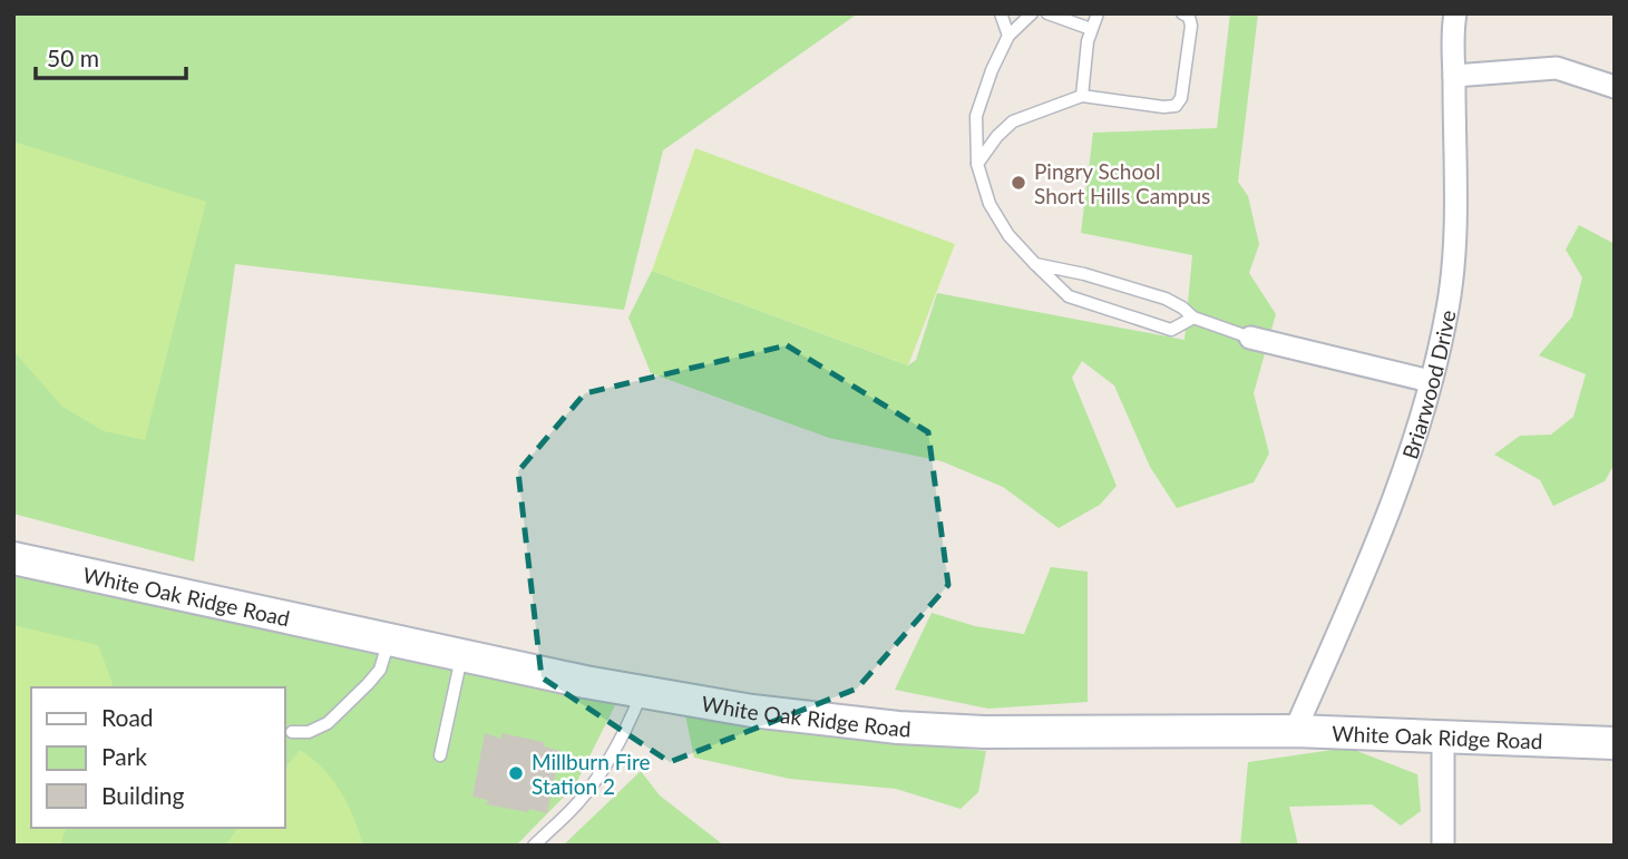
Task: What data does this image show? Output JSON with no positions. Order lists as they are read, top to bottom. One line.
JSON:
{"streets":{"street":["Briarwood Drive","White Oak Ridge Road"]},"crossings":[["Briarwood Drive","White Oak Ridge Road"]],"places":["Pingry School Short Hills Campus","Millburn Fire Station 2"],"legend":["Road","Park","Building"],"scale_bar":"50 m"}
